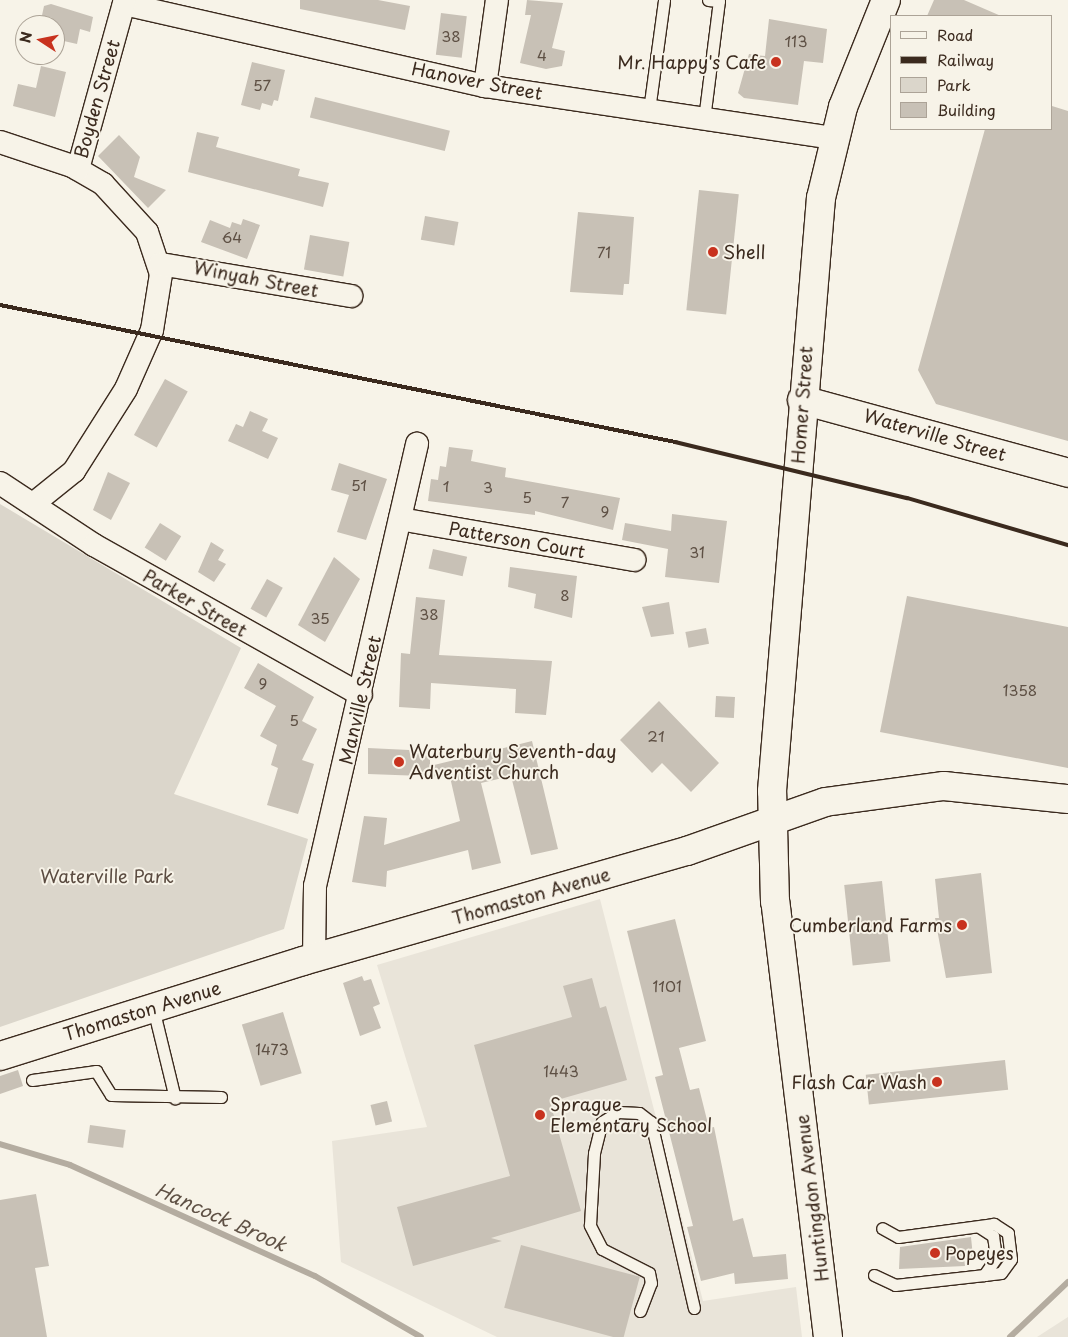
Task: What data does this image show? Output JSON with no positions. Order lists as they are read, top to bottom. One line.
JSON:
{"streets":{"main road":["Homer Street","Waterville Street","Thomaston Avenue","Huntingdon Avenue"],"street":["Hanover Street","Boyden Street","Winyah Street","Patterson Court","Parker Street","Manville Street"]},"crossings":[["Hanover Street","Boyden Street"],["Hanover Street","Homer Street"],["Boyden Street","Winyah Street"],["Homer Street","Waterville Street"],["Homer Street","Thomaston Avenue"],["Homer Street","Huntingdon Avenue"],["Patterson Court","Manville Street"],["Parker Street","Manville Street"],["Manville Street","Thomaston Avenue"],["Thomaston Avenue","Huntingdon Avenue"]],"water":["Hancock Brook"],"parks":["Waterville Park"],"places":["Mr. Happy's Cafe","Shell","Waterbury Seventh-day Adventist Church","Cumberland Farms","Flash Car Wash","Sprague Elementary School","Popeyes"],"house_numbers":["38","113","4","57","64","71","51","1","3","5","7","9","31","8","38","35","9","1358","5","21","1101","1473","1443"],"legend":["Road","Railway","Park","Building"],"north":"left"}
